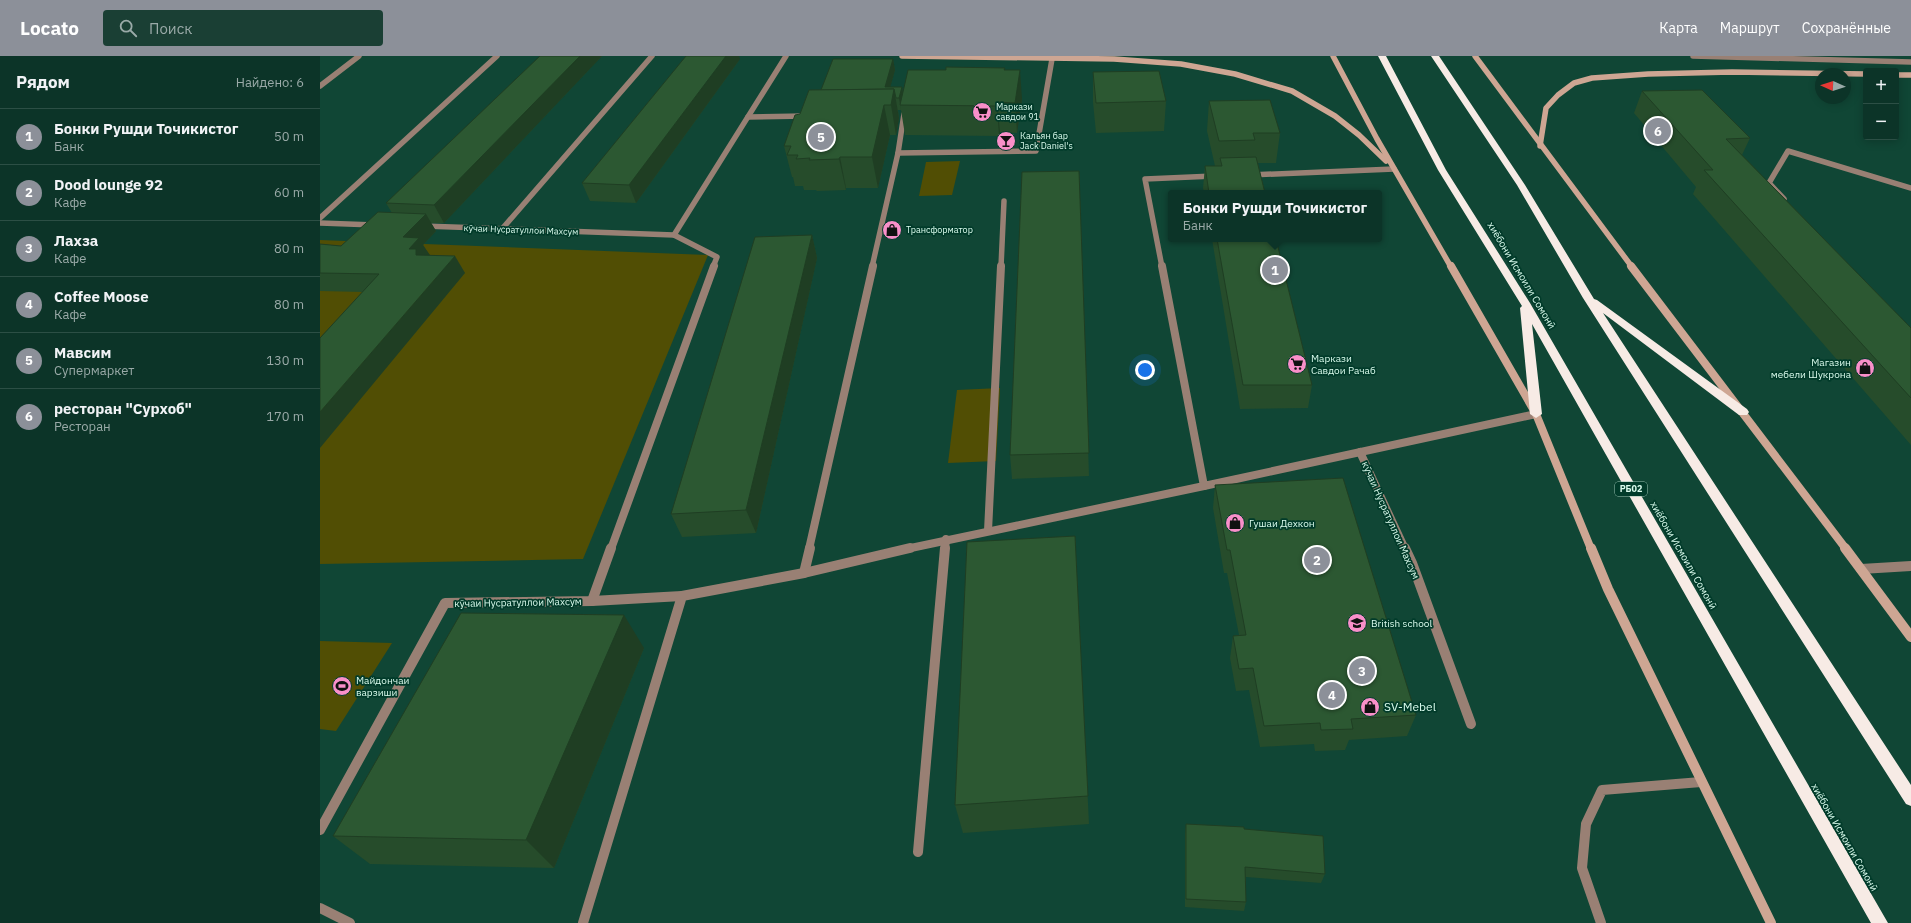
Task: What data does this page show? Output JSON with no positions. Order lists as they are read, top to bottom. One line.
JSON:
{"streets":{"highway":["хиёбони Исмоили Сомонӣ","РБ02"],"street":["кӯчаи Нусратуллои Махсум"]},"places":{"supermarket":["Маркази савдои 91","Маркази Савдои Рачаб"],"bar":["Кальян бар Jack Daniel's"],"shop":["Трансформатор","Магазин мебели Шукрона","Гушаи Дехкон","SV-Mebel"],"school or university":["British school"],"sports":["Майдончаи варзиши"]},"north":"left","page":{"header":"Locato","search":"Поиск","nav":["Карта","Маршрут","Сохранённые"],"heading":["Рядом","Найдено: 6"],"map_buttons":["+","−"],"list":[{"mark":"1","name":"Бонки Рушди Точикистог","note":"Банк","value":"50 m"},{"mark":"2","name":"Dood lounge 92","note":"Кафе","value":"60 m"},{"mark":"3","name":"Лахза","note":"Кафе","value":"80 m"},{"mark":"4","name":"Coffee Moose","note":"Кафе","value":"80 m"},{"mark":"5","name":"Мавсим","note":"Супермаркет","value":"130 m"},{"mark":"6","name":"ресторан \"Сурхоб\"","note":"Ресторан","value":"170 m"}],"pins":["6","5","1","2","3","4"],"popup":["Бонки Рушди Точикистог","Банк"]}}
